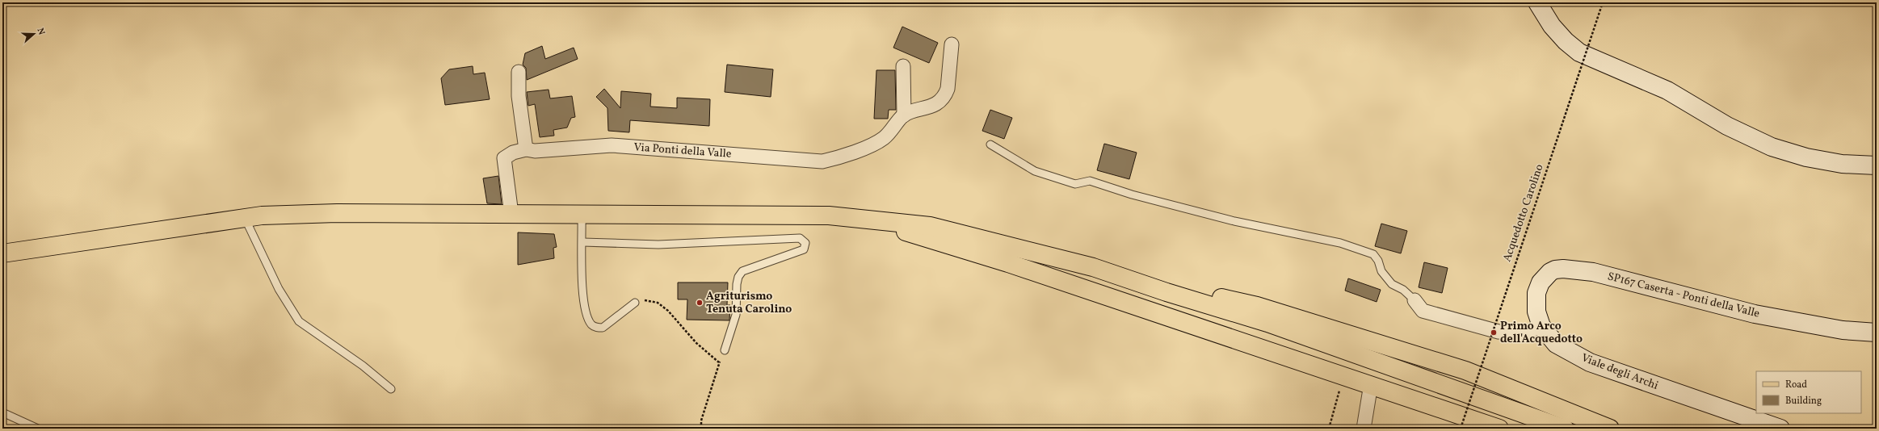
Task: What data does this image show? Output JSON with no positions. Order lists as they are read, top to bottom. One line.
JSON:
{"streets":{"main road":["SP167 Caserta - Ponti della Valle","Viale degli Archi"],"street":["Via Ponti della Valle"],"path":["Acquedotto Carolino"]},"crossings":[["SP167 Caserta - Ponti della Valle","Viale degli Archi"]],"places":["Agriturismo Tenuta Carolino","Primo Arco dell'Acquedotto"],"legend":["Road","Building"],"north":"right"}
